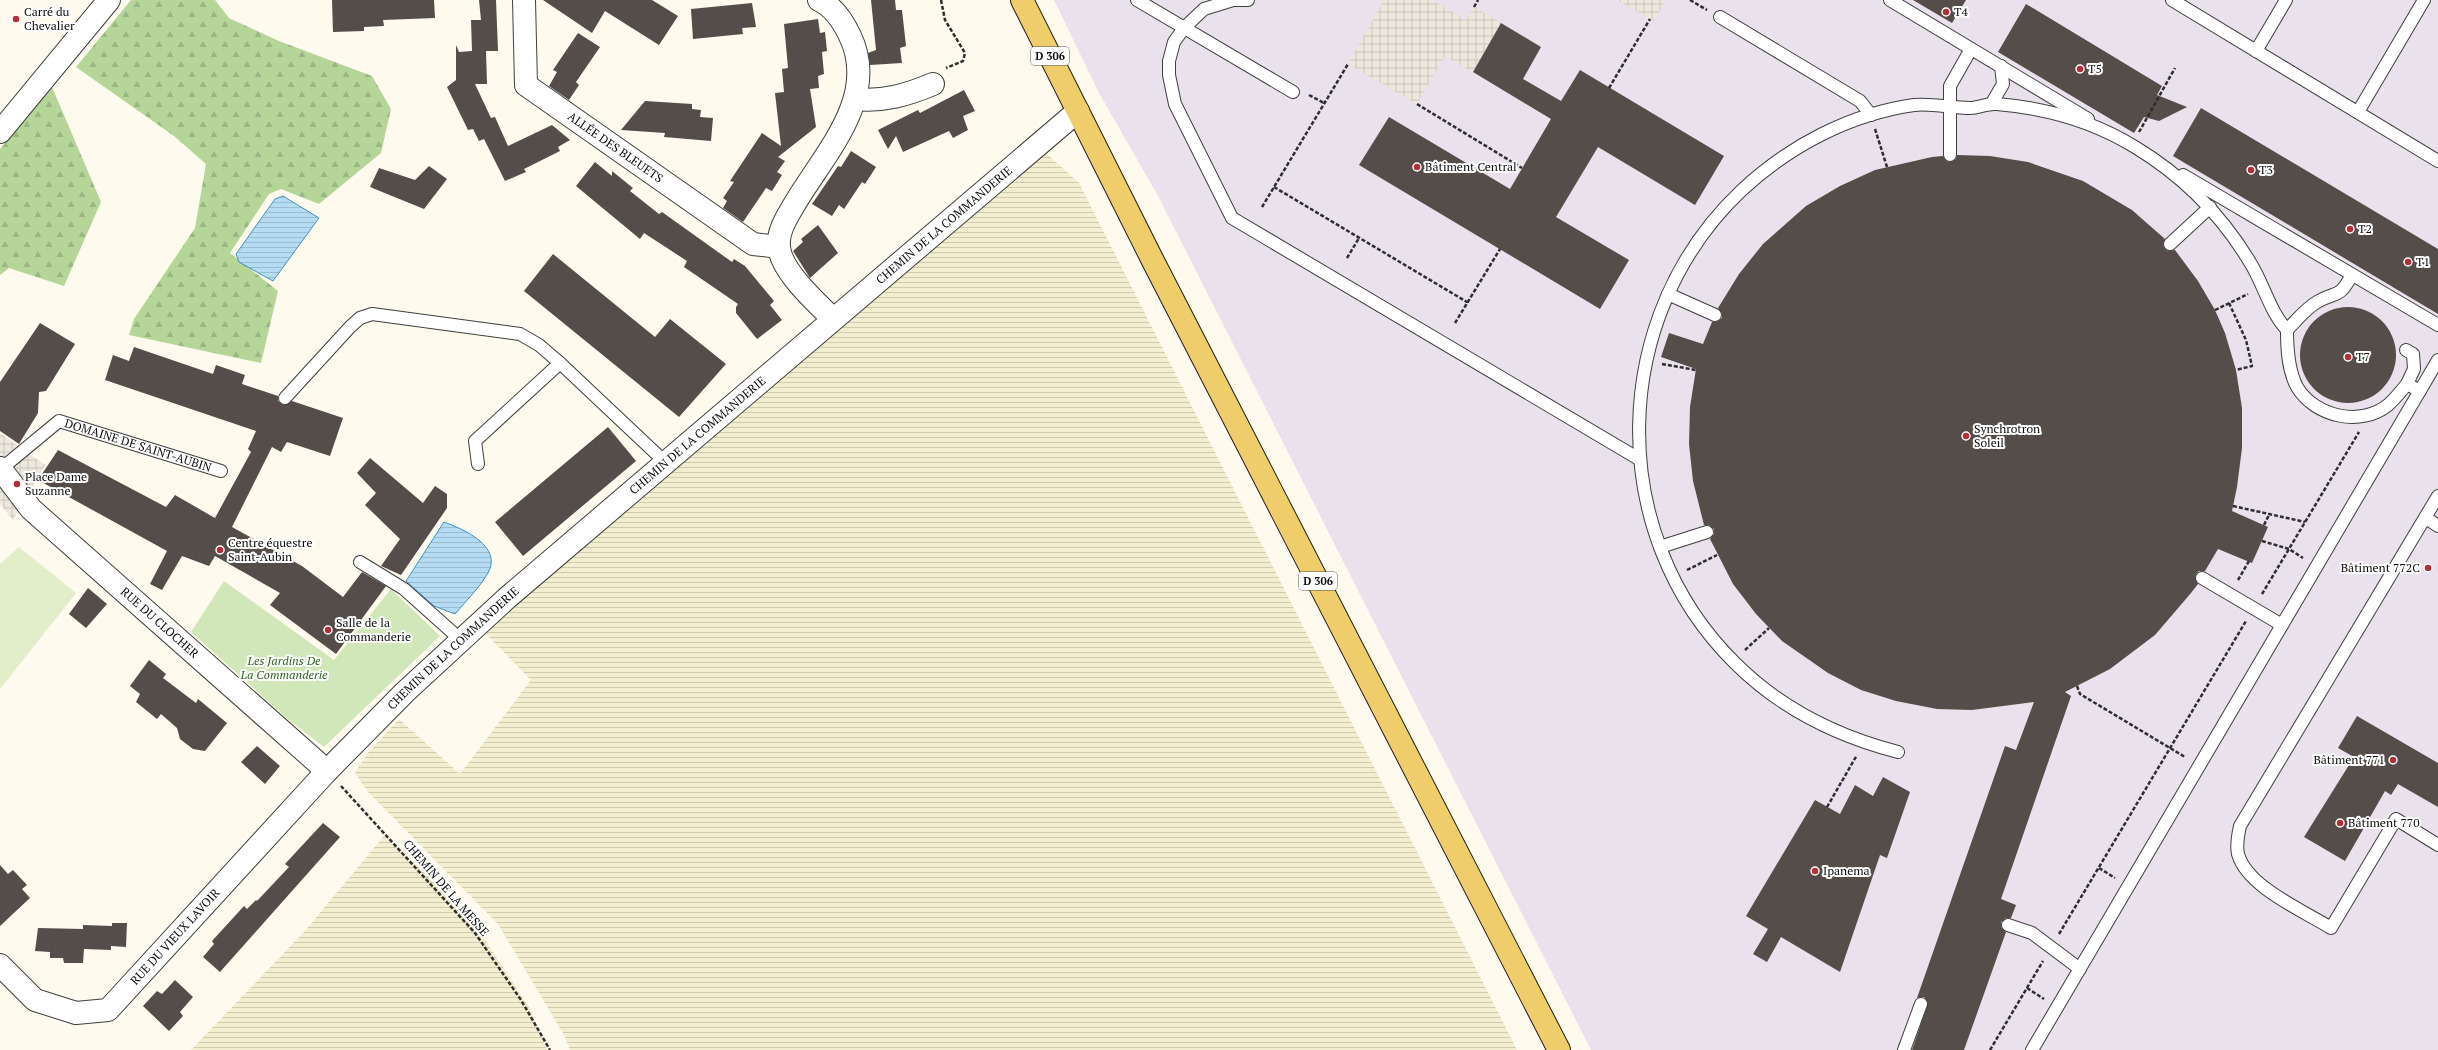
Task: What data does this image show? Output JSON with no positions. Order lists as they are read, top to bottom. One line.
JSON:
{"streets":{"main road":["D 306"],"street":["ALLÉE DES BLEUETS","CHEMIN DE LA COMMANDERIE","RUE DU CLOCHER","RUE DU VIEUX LAVOIR"],"lane":["DOMAINE DE SAINT-AUBIN"],"path":["CHEMIN DE LA MESSE"]},"crossings":[["D 306","CHEMIN DE LA COMMANDERIE"],["CHEMIN DE LA COMMANDERIE","RUE DU CLOCHER"],["CHEMIN DE LA COMMANDERIE","CHEMIN DE LA MESSE"],["CHEMIN DE LA COMMANDERIE","RUE DU VIEUX LAVOIR"],["DOMAINE DE SAINT-AUBIN","RUE DU CLOCHER"],["RUE DU CLOCHER","CHEMIN DE LA MESSE"],["RUE DU CLOCHER","RUE DU VIEUX LAVOIR"],["CHEMIN DE LA MESSE","RUE DU VIEUX LAVOIR"]],"parks":["Les Jardins De La Commanderie"],"places":["T4","Carré du Chevalier","T5","Bâtiment Central","T3","T2","T1","T7","Synchrotron Soleil","Place Dame Suzanne","Centre équestre Saint-Aubin","Bâtiment 772C","Salle de la Commanderie","Bâtiment 771","Bâtiment 770","Ipanema"]}
